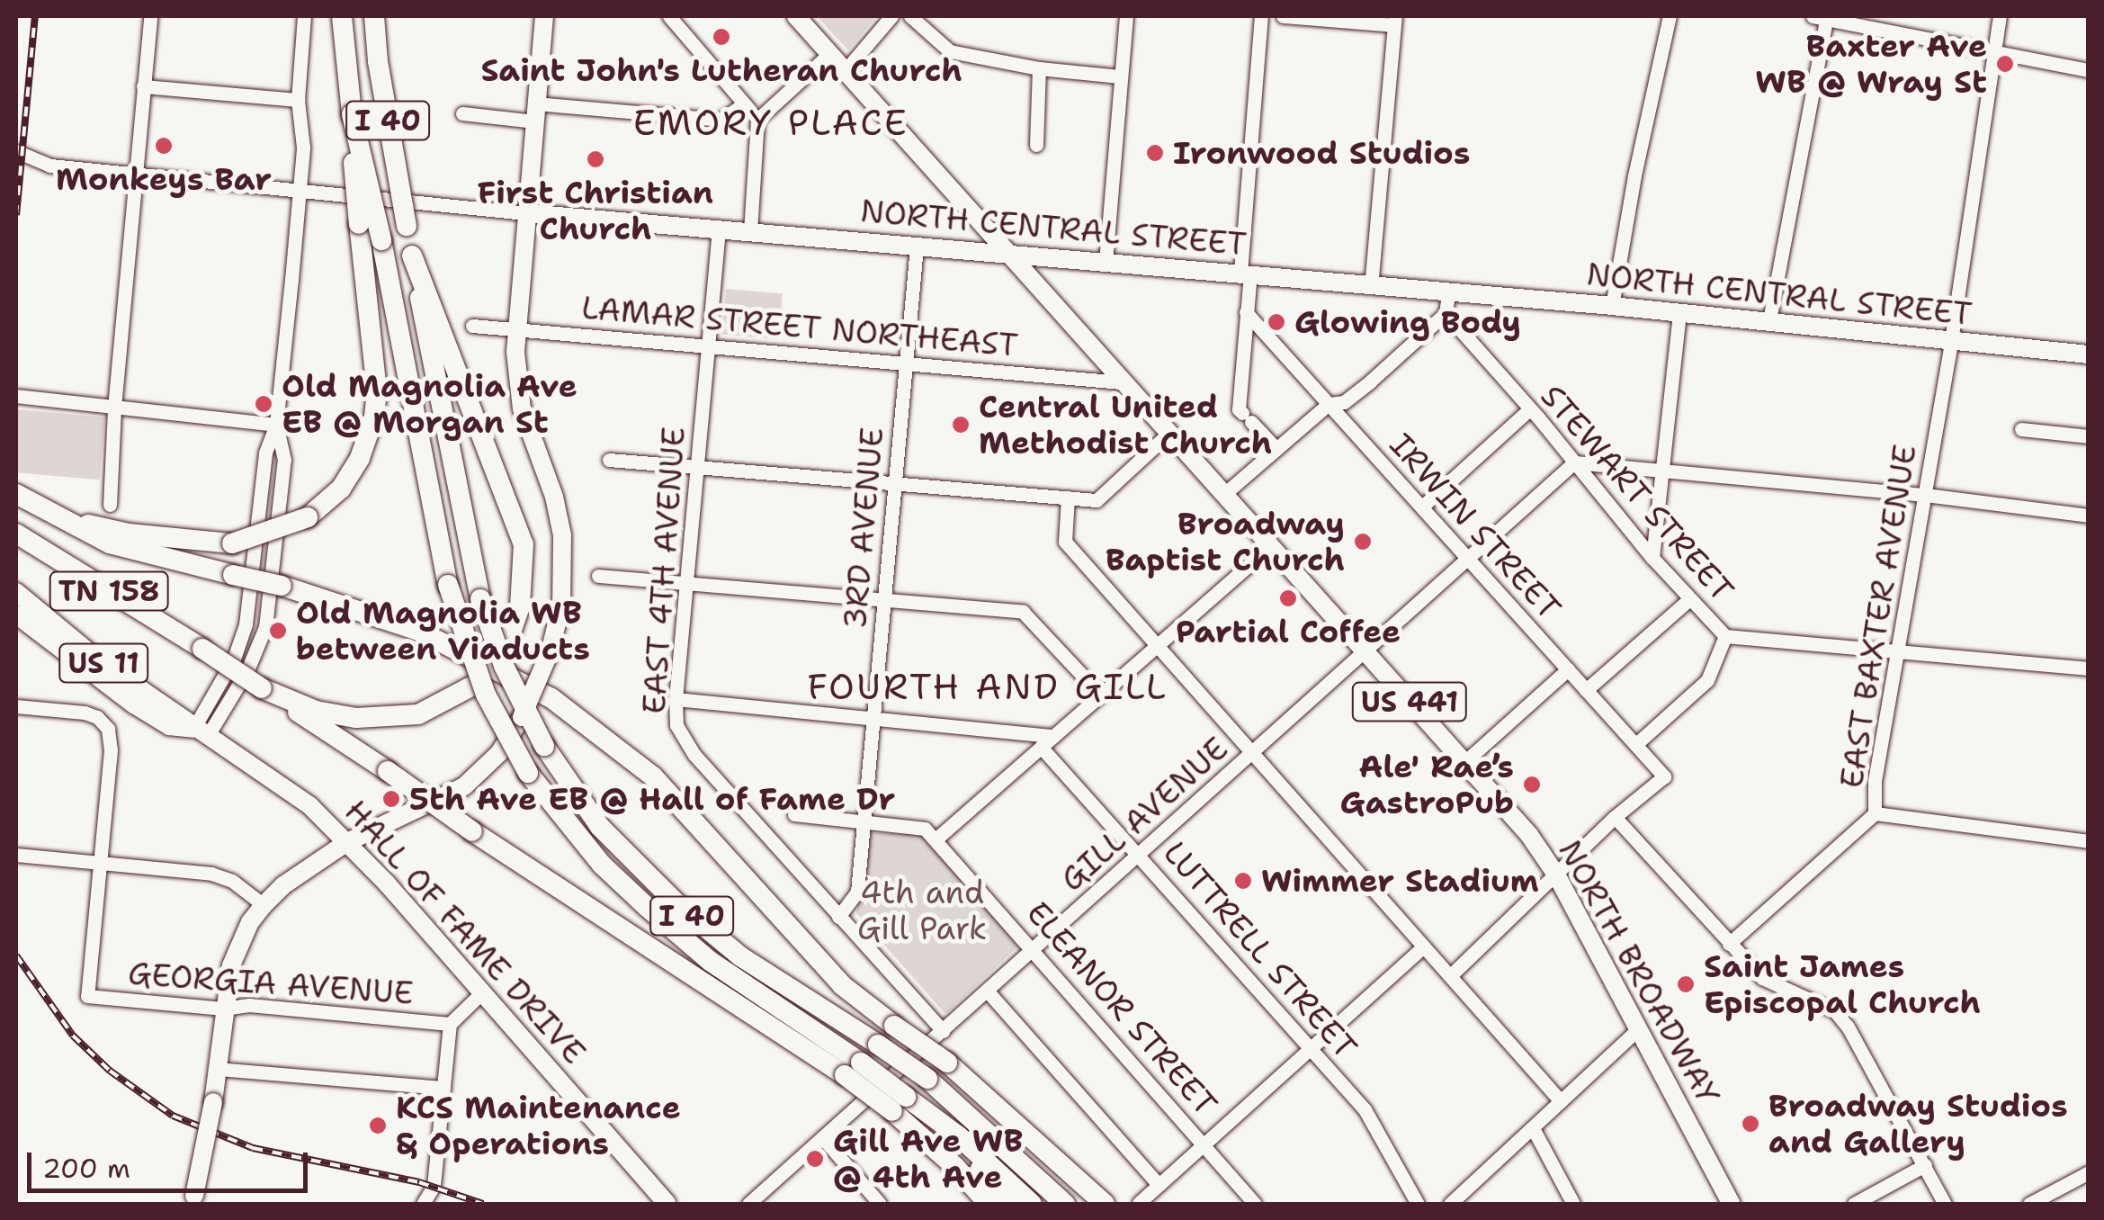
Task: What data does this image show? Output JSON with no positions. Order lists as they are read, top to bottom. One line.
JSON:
{"streets":{"highway":["I 40","TN 158"],"main road":["NORTH CENTRAL STREET","US 11","US 441","HALL OF FAME DRIVE","NORTH BROADWAY"],"street":["LAMAR STREET NORTHEAST","STEWART STREET","IRWIN STREET","3RD AVENUE","EAST 4TH AVENUE","EAST BAXTER AVENUE","GILL AVENUE","LUTTRELL STREET","GEORGIA AVENUE","ELEANOR STREET"]},"crossings":[["NORTH CENTRAL STREET","3RD AVENUE"],["NORTH CENTRAL STREET","EAST 4TH AVENUE"],["NORTH CENTRAL STREET","EAST BAXTER AVENUE"],["NORTH CENTRAL STREET","NORTH BROADWAY"],["LAMAR STREET NORTHEAST","3RD AVENUE"],["LAMAR STREET NORTHEAST","EAST 4TH AVENUE"],["LAMAR STREET NORTHEAST","NORTH BROADWAY"],["STEWART STREET","EAST BAXTER AVENUE"],["STEWART STREET","GILL AVENUE"],["IRWIN STREET","GILL AVENUE"],["3RD AVENUE","EAST 4TH AVENUE"],["3RD AVENUE","ELEANOR STREET"],["EAST 4TH AVENUE","GILL AVENUE"],["GILL AVENUE","LUTTRELL STREET"],["GILL AVENUE","NORTH BROADWAY"],["GILL AVENUE","ELEANOR STREET"]],"districts":["EMORY PLACE","FOURTH AND GILL"],"parks":["4th and Gill Park"],"places":["Saint John's Lutheran Church","Baxter Ave WB @ Wray St","Monkeys Bar","Ironwood Studios","First Christian Church","Glowing Body","Old Magnolia Ave EB @ Morgan St","Central United Methodist Church","Broadway Baptist Church","Partial Coffee","Old Magnolia WB between Viaducts","Ale' Rae’s GastroPub","5th Ave EB @ Hall of Fame Dr","Wimmer Stadium","Saint James Episcopal Church","Broadway Studios and Gallery","KCS Maintenance & Operations","Gill Ave WB @ 4th Ave"],"scale_bar":"200 m"}
